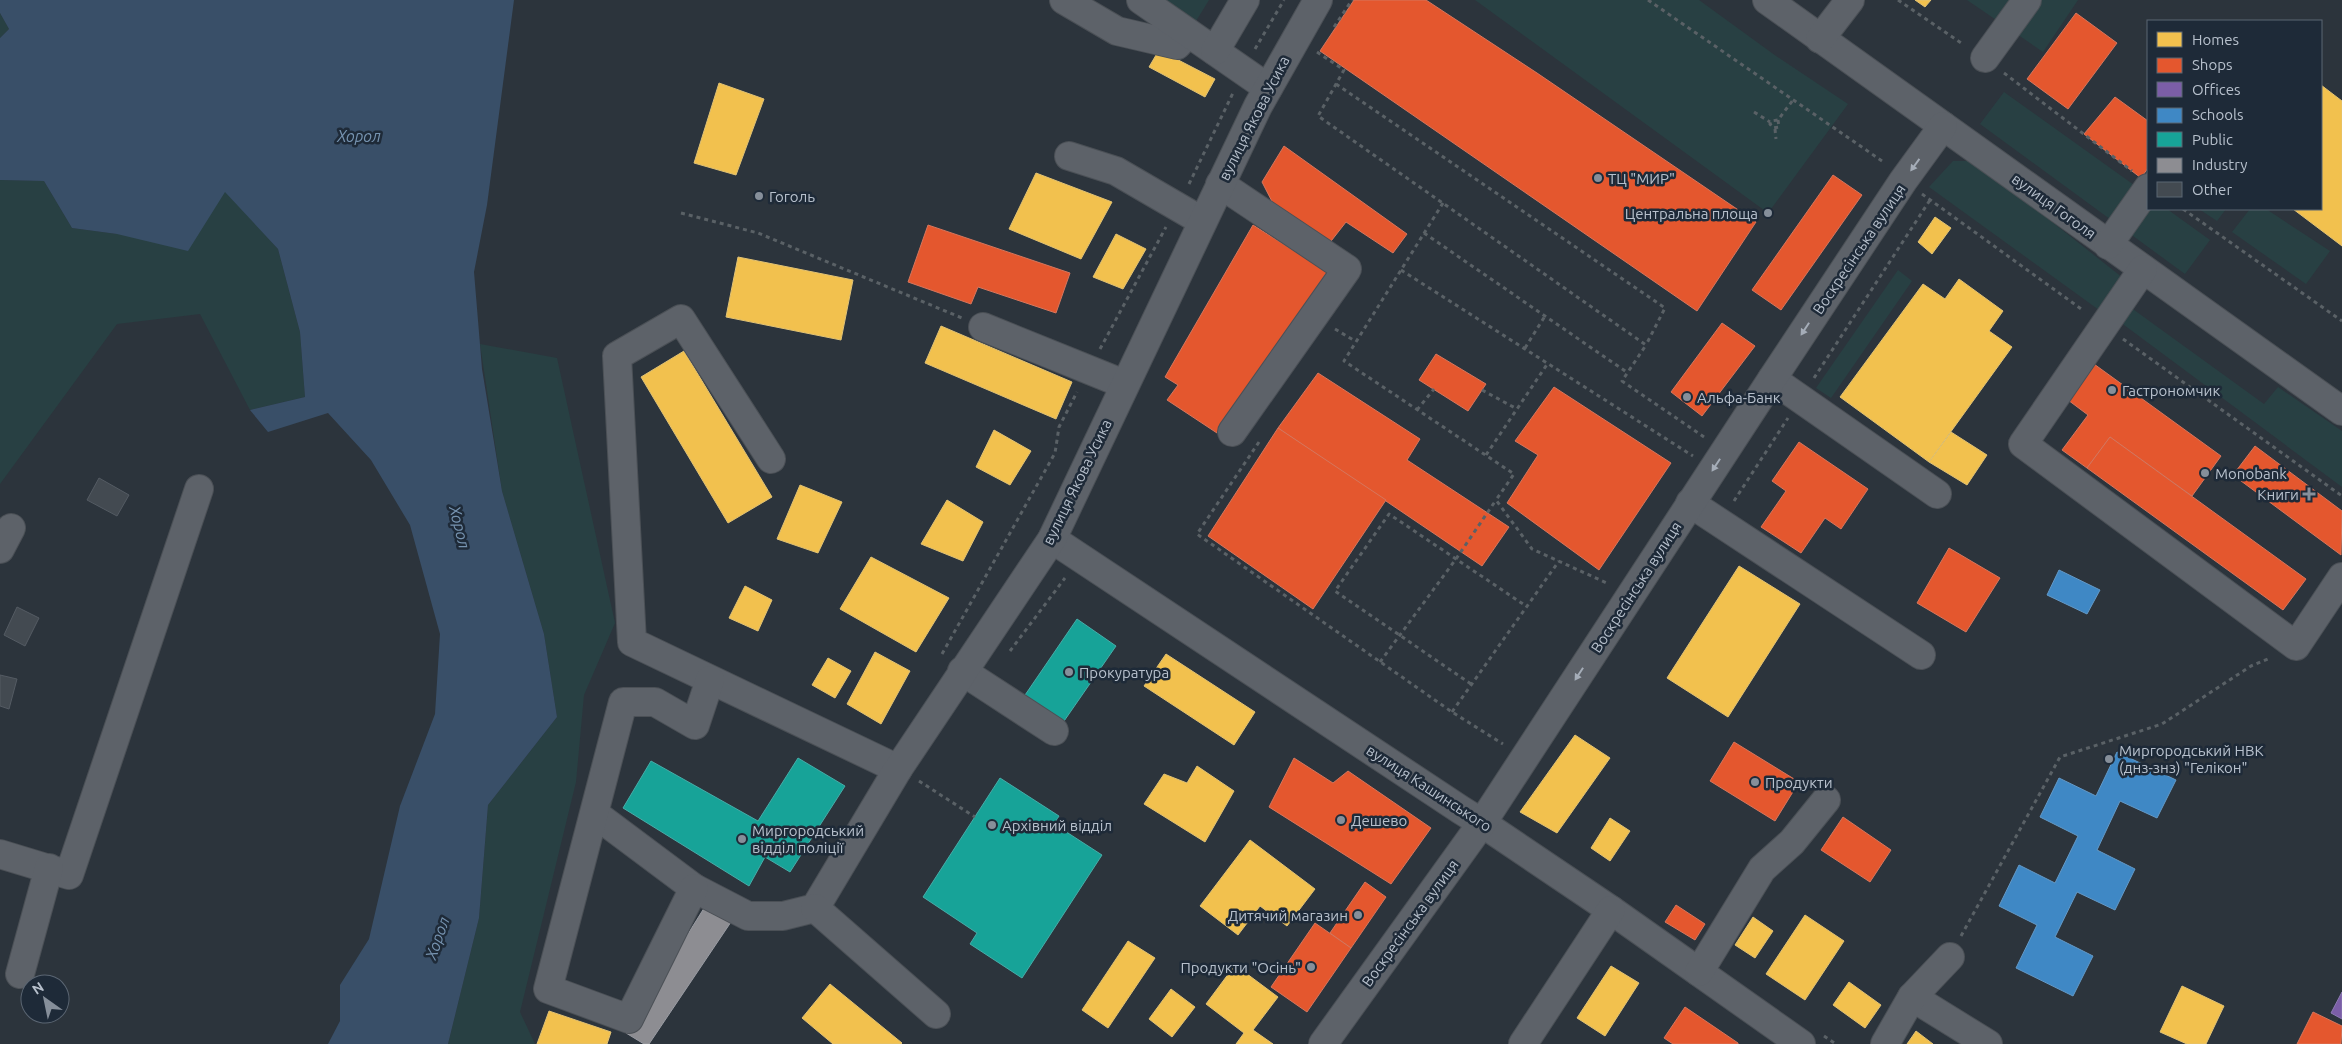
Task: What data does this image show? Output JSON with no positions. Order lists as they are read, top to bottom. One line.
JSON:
{"streets":{"street":["вулиця Якова Усика","вулиця Гоголя","Воскресінська вулиця","вулиця Кашинського"]},"crossings":[["вулиця Якова Усика","вулиця Кашинського"],["вулиця Гоголя","Воскресінська вулиця"],["Воскресінська вулиця","вулиця Кашинського"]],"one_way":["Воскресінська вулиця"],"water":["Хорол"],"places":{"other":["ТЦ \"МИР\"","Гоголь","Центральна площа","Гастрономчик","Альфа-Банк","Monobank","Прокуратура","Миргородський НВК (днз-знз) \"Гелікон\"","Продукти","Дешево","Архівний відділ","Миргородський відділ поліції","Дитячий магазин","Продукти \"Осінь\""],"health":["Книги"]},"legend":["Homes","Shops","Offices","Schools","Public","Industry","Other"],"north":"top left"}
